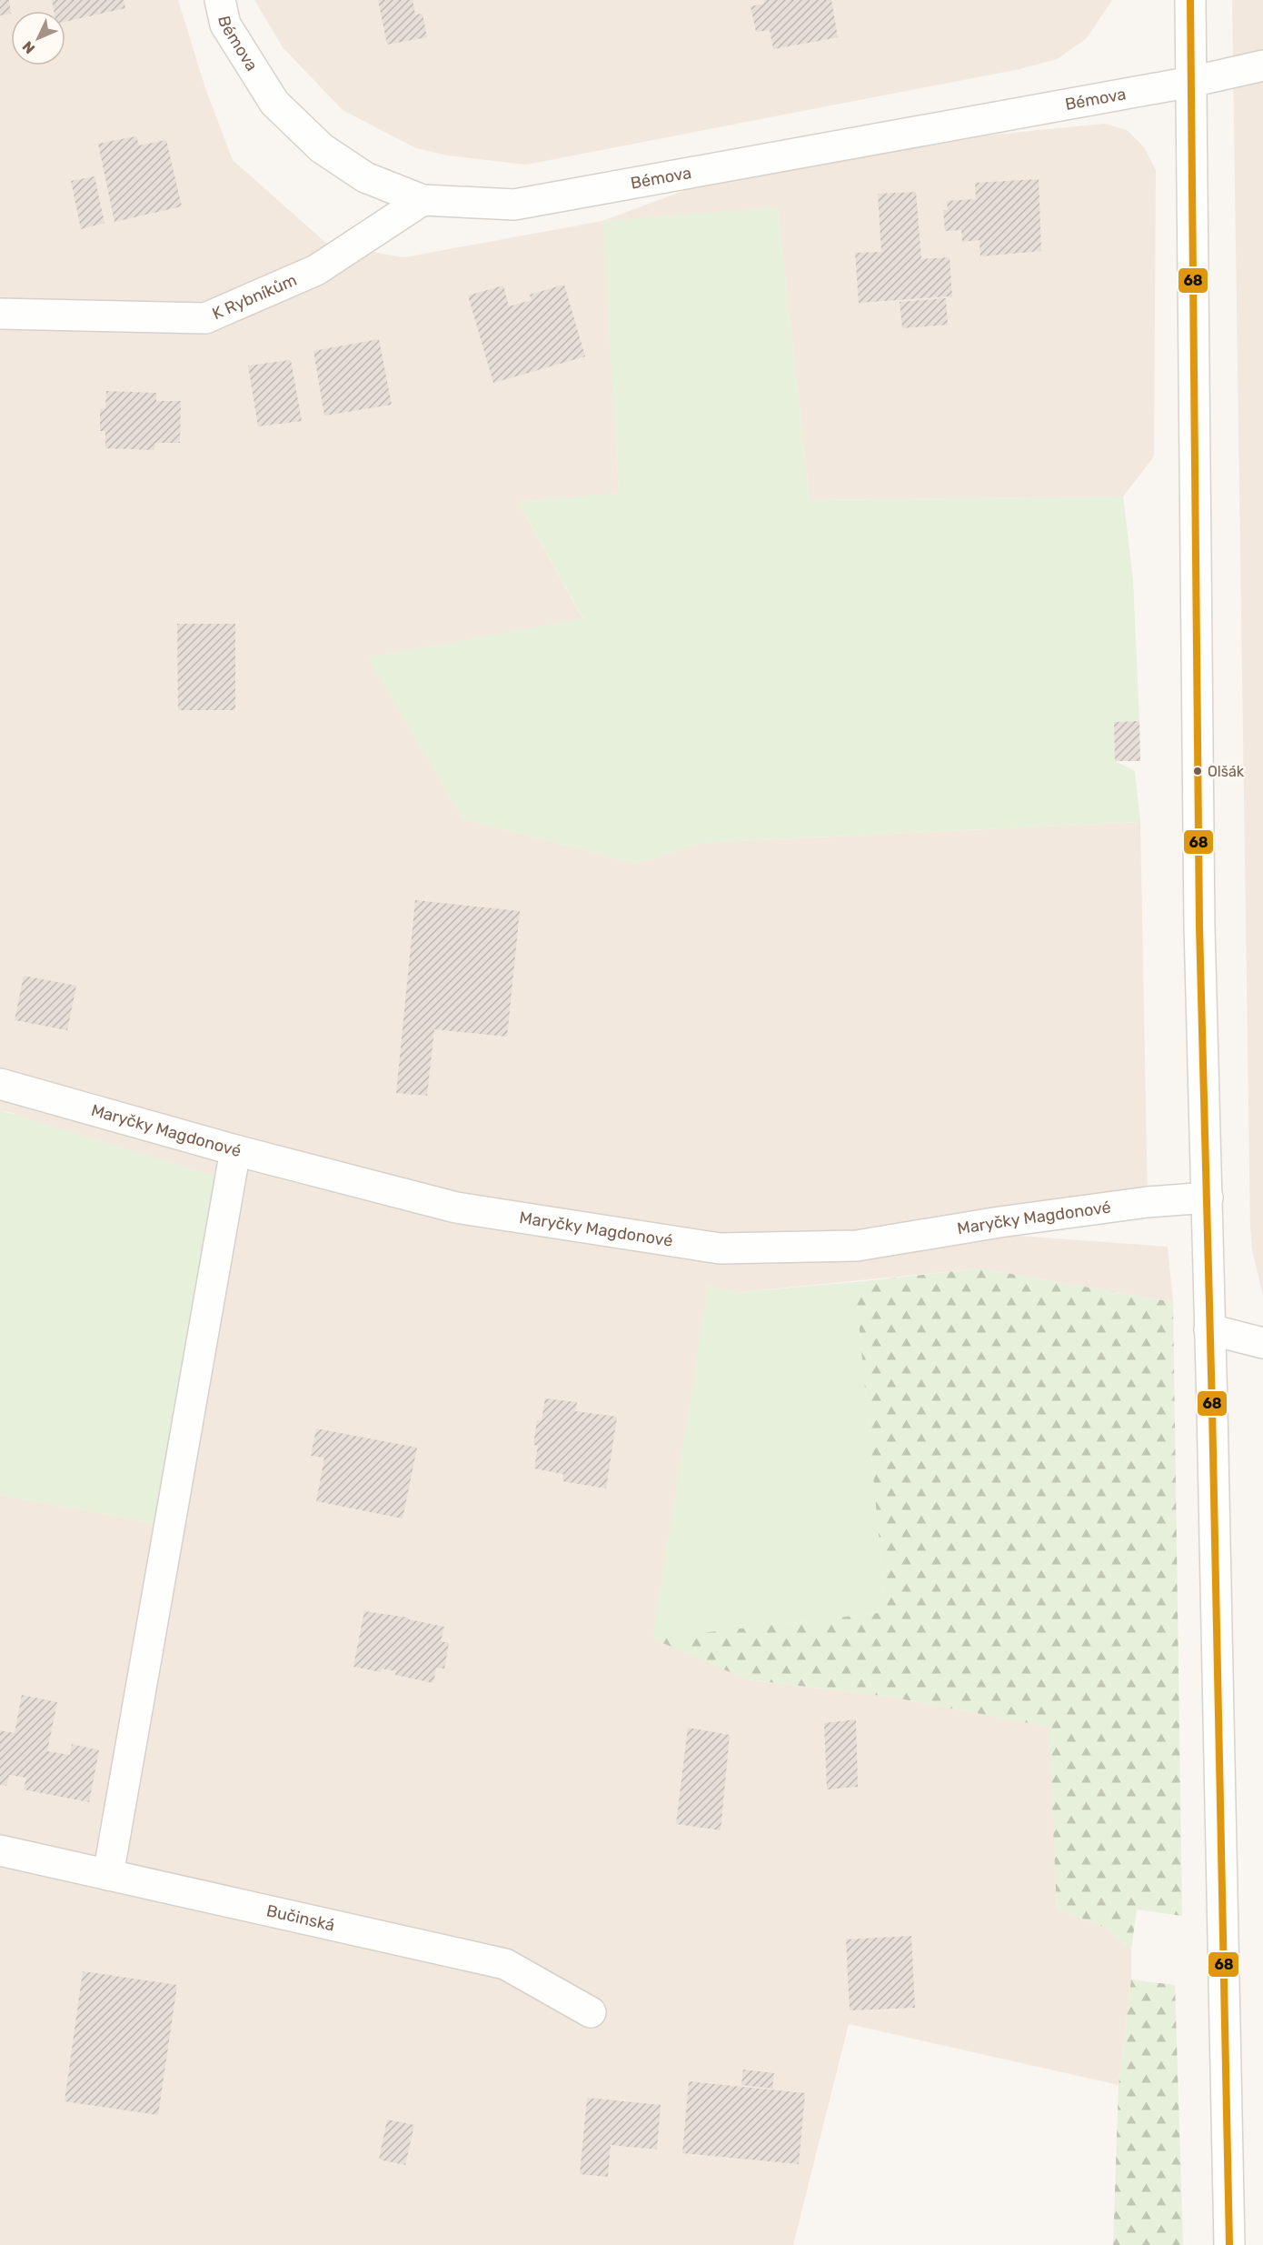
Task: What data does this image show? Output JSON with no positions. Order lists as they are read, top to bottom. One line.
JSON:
{"streets":{"street":["Bémova","K Rybníkům","Maryčky Magdonové","Bučinská"]},"crossings":[["Bémova","K Rybníkům"]],"places":["Olšák"],"lines":["transit line 68"],"north":"bottom left"}
